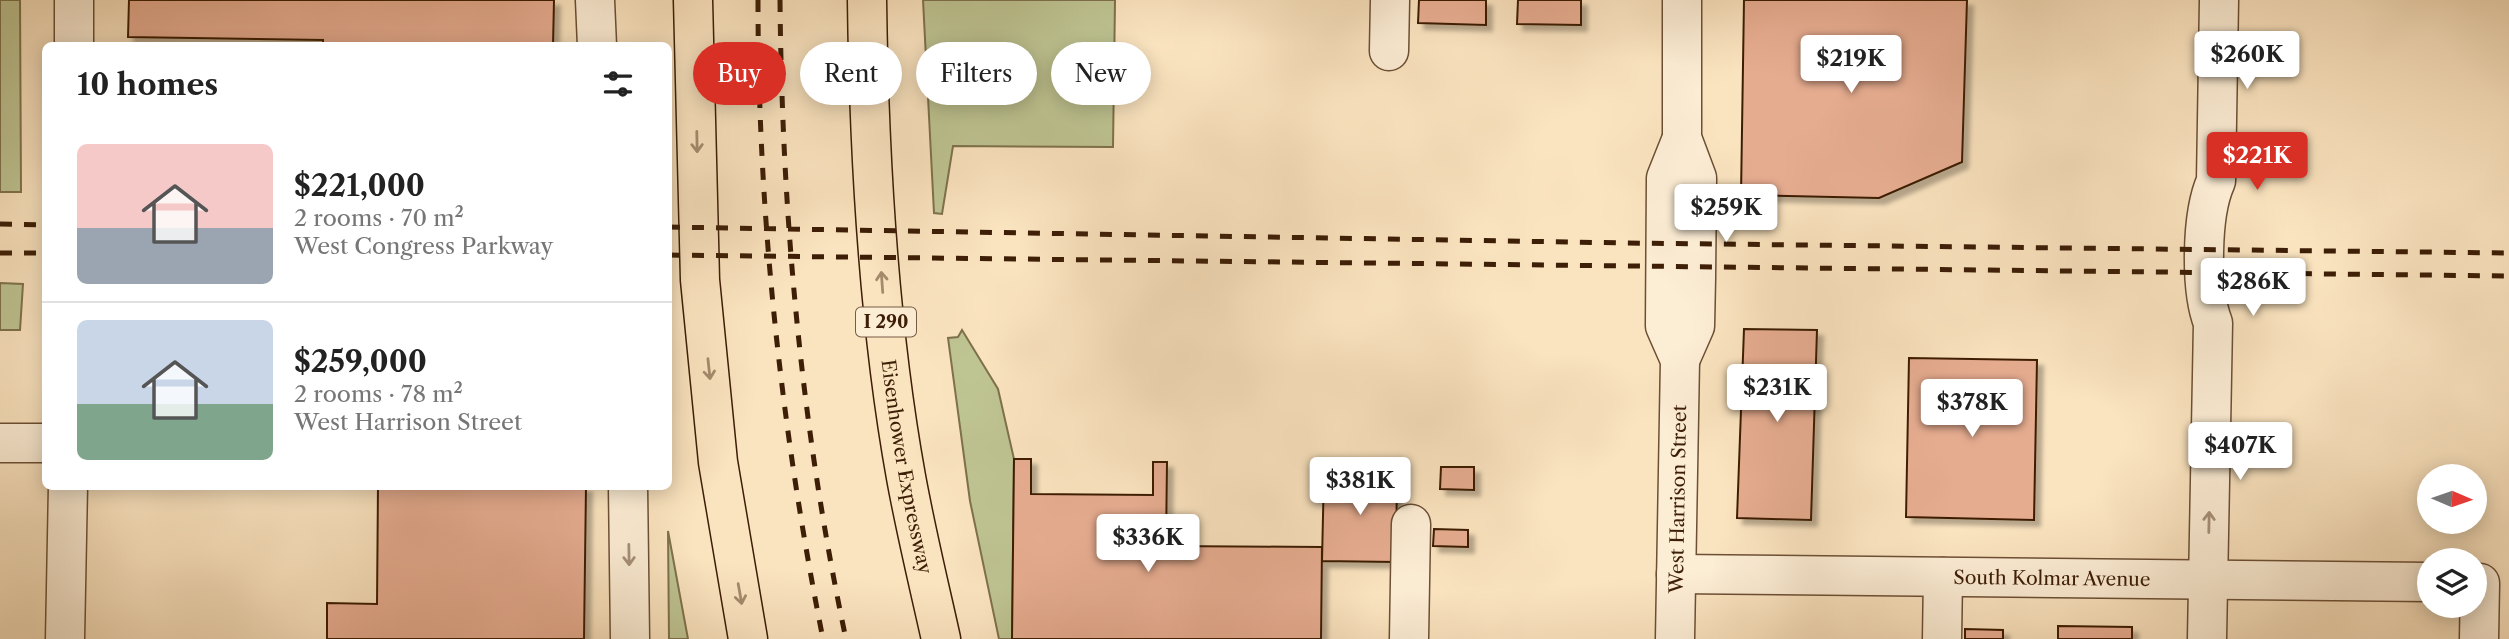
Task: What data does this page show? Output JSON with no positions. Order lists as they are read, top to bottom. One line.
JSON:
{"streets":{"highway":["I 290","Eisenhower Expressway"],"street":["West Harrison Street","South Kolmar Avenue"]},"crossings":[["West Harrison Street","South Kolmar Avenue"]],"north":"right","page":{"price":["$260K","$219K","$221K","$259K","$286K","$231K","$378K","$407K","$381K","$336K"],"chip":["Buy","Rent","Filters","New"],"heading":"10 homes","list":[{"name":"$221,000","note":"2 rooms · 70 m² · West Congress Parkway"},{"name":"$259,000","note":"2 rooms · 78 m² · West Harrison Street"}]}}
